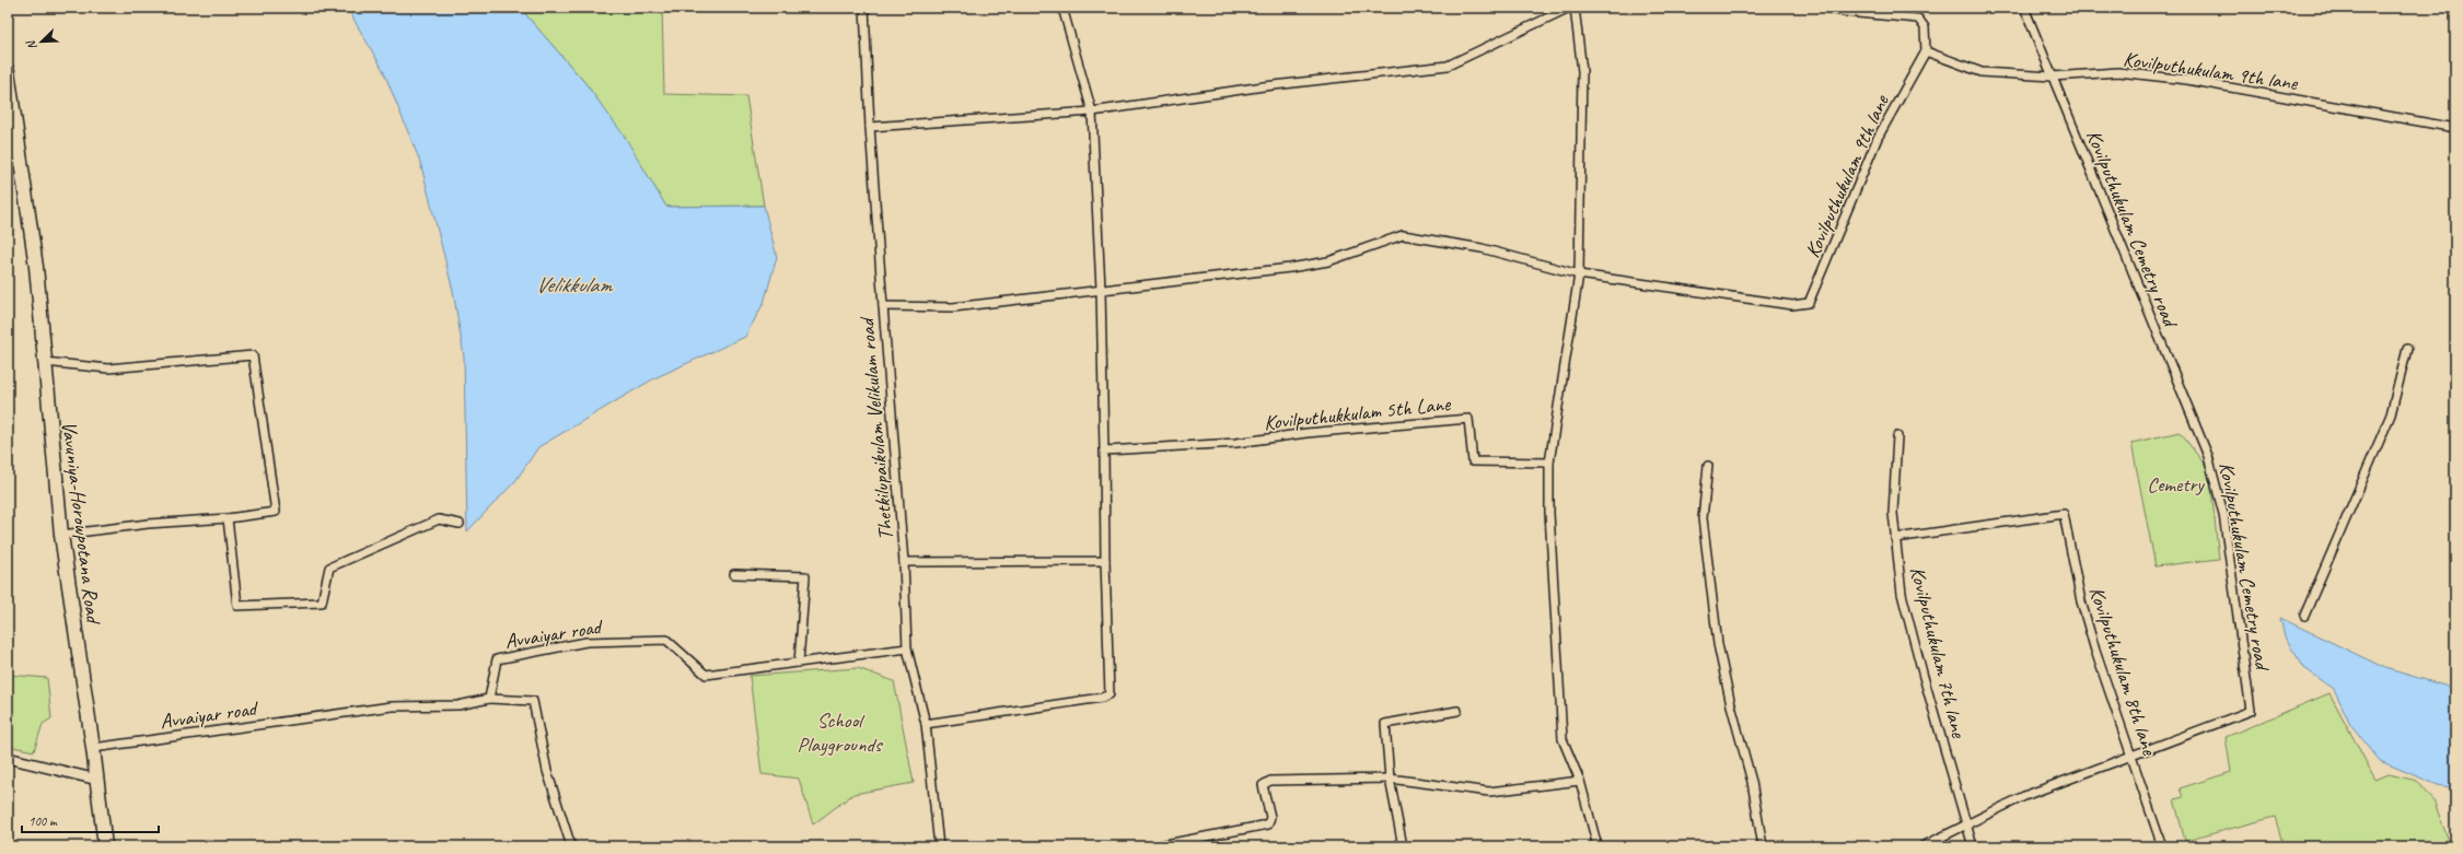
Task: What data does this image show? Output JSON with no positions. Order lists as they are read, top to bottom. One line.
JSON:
{"streets":{"highway":["Vavuniya-Horowpotana Road"],"street":["Kovilputhukulam 9th lane","Kovilputhukulam Cemetry road","Kovilputhukkulam 5th Lane","Thetkilupaikulam Velikulam road","Avvaiyar road","Kovilputhukulam 7th lane","Kovilputhukulam 8th lane"]},"crossings":[["Kovilputhukulam 9th lane","Kovilputhukulam Cemetry road"],["Kovilputhukulam Cemetry road","Kovilputhukulam 7th lane"],["Kovilputhukulam Cemetry road","Kovilputhukulam 8th lane"],["Thetkilupaikulam Velikulam road","Avvaiyar road"],["Vavuniya-Horowpotana Road","Avvaiyar road"],["Kovilputhukulam 7th lane","Kovilputhukulam 8th lane"]],"water":["Velikkulam"],"parks":["Cemetry","School Playgrounds"],"scale_bar":"100 m","north":"bottom left"}
